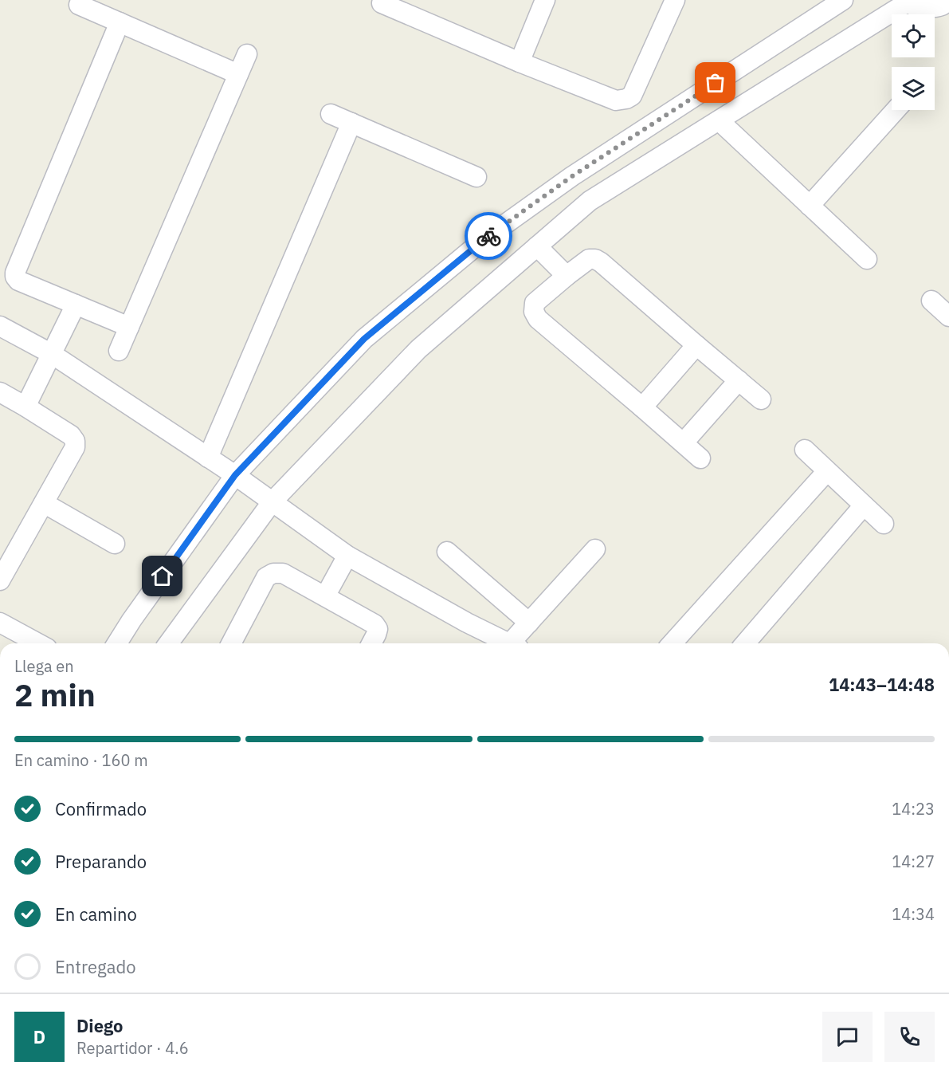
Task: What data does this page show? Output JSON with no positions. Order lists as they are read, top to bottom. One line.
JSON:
{"page":{"heading":["2 min","Llega en","14:43–14:48"],"panel":["Diego","Repartidor · 4.6"],"bar":"En camino · 160 m","list":[["Confirmado","14:23"],["Preparando","14:27"],["En camino","14:34"],"Entregado"],"round":"D"}}
